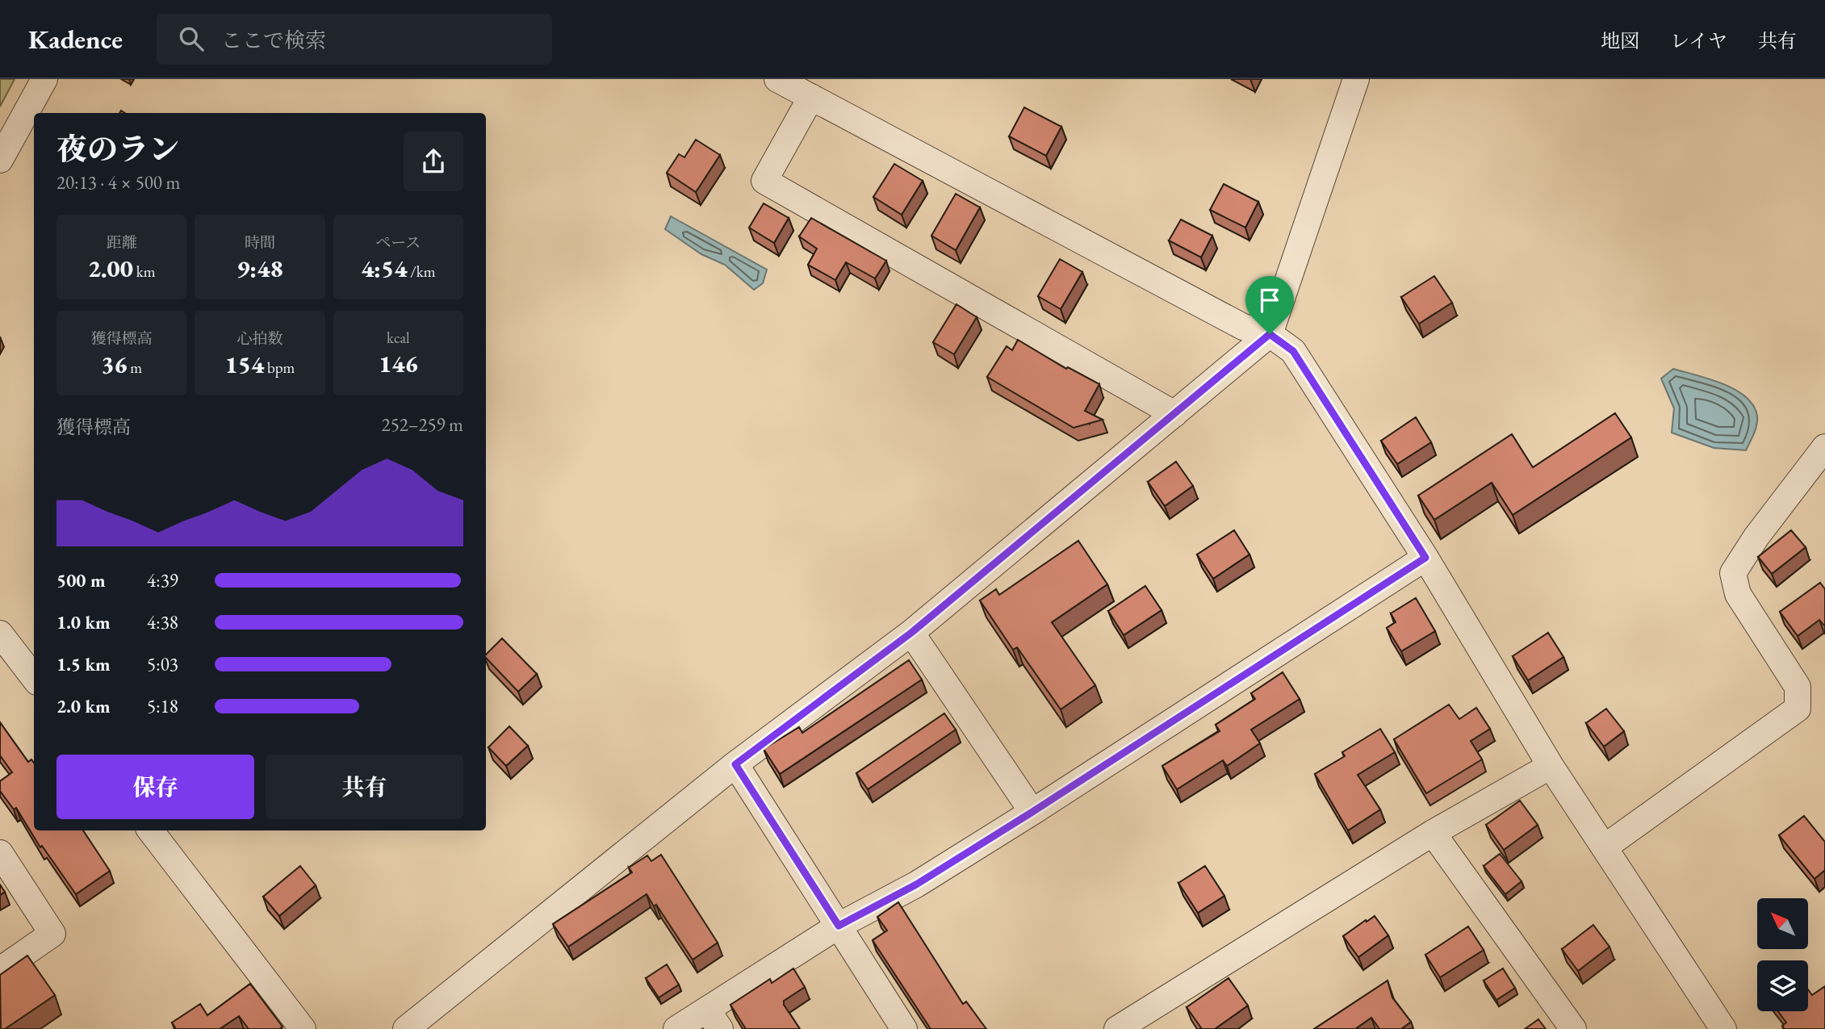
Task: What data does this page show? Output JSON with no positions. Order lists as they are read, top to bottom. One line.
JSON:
{"north":"top left","page":{"header":"Kadence","search":"ここで検索","nav":["地図","レイヤ","共有"],"heading":["夜のラン","20:13 · 4 × 500 m"],"stats":[["距離","2.00 km"],["時間","9:48"],["ペース","4:54 /km"],["獲得標高","36 m"],["心拍数","154 bpm"],["kcal","146"]],"chart":["獲得標高","252–259 m"],"list":[{"name":"500 m","note":"4:39"},{"name":"1.0 km","note":"4:38"},{"name":"1.5 km","note":"5:03"},{"name":"2.0 km","note":"5:18"}],"buttons":["保存","共有"]}}
